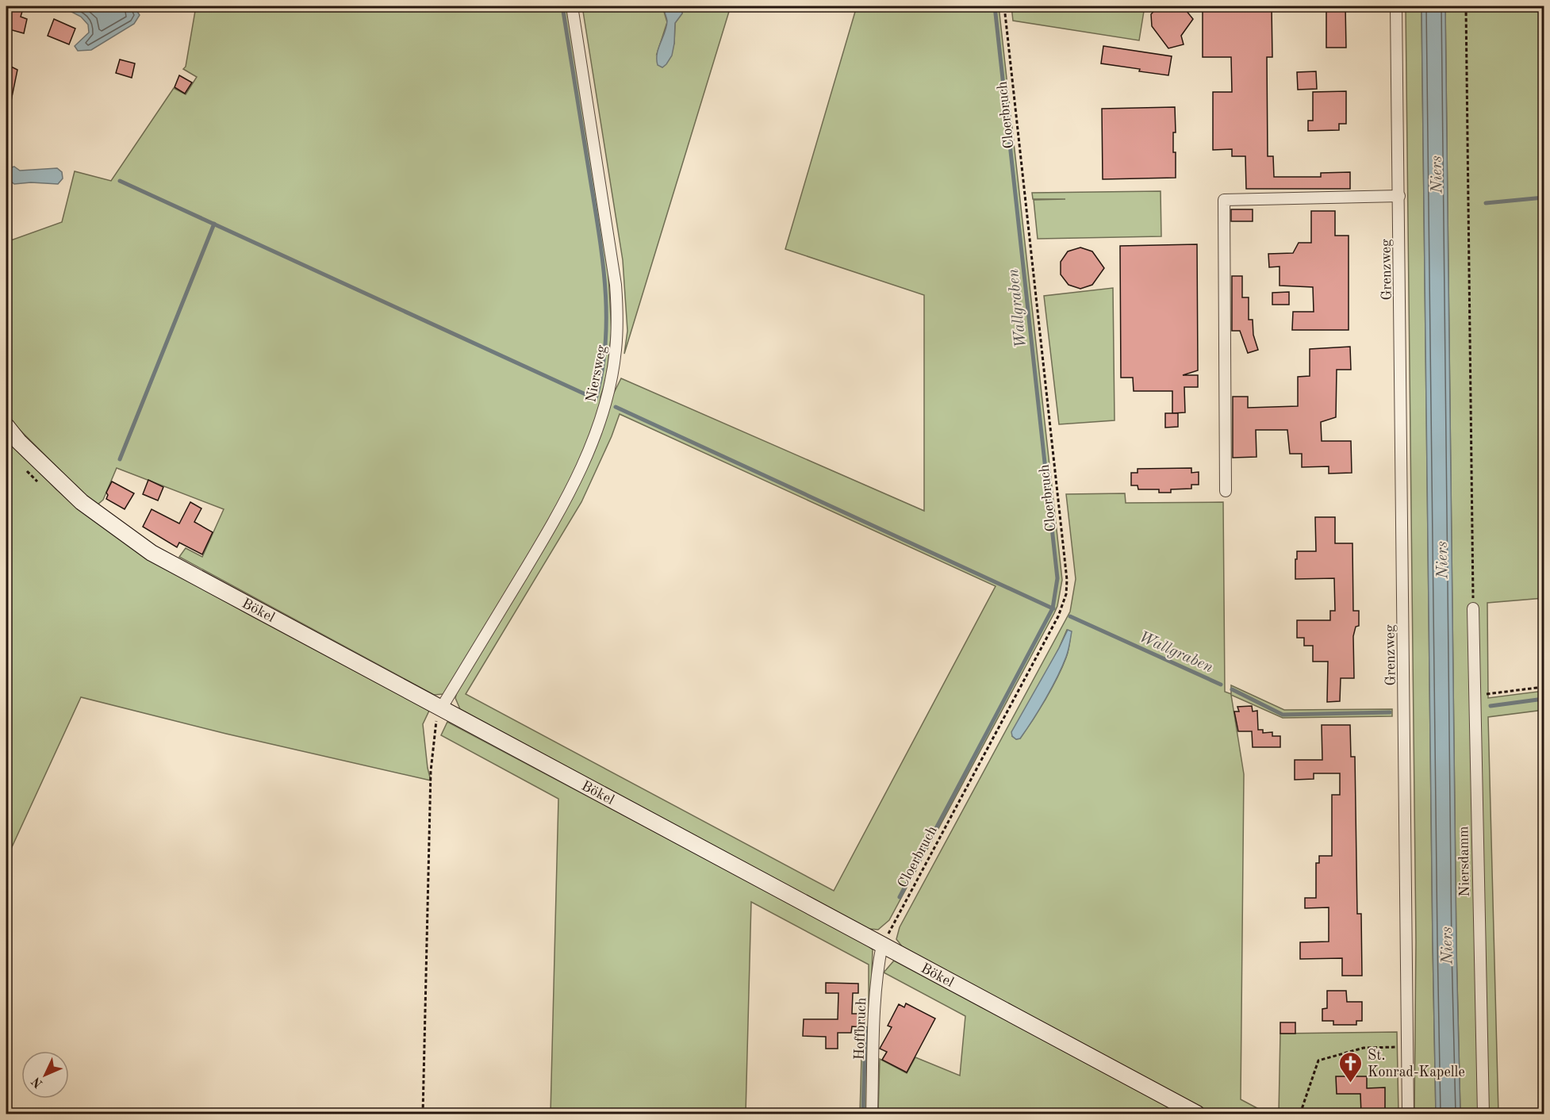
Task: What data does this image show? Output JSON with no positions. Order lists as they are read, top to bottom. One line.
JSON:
{"streets":{"main road":["Bökel"],"street":["Grenzweg","Niersweg","Niersdamm","Hoffbruch"],"path":["Cloerbruch"]},"crossings":[["Cloerbruch","Bökel"],["Cloerbruch","Hoffbruch"],["Niersweg","Bökel"],["Bökel","Hoffbruch"]],"water":["Niers","Wallgraben"],"places":{"church":["St. Konrad-Kapelle"]},"north":"bottom left"}
